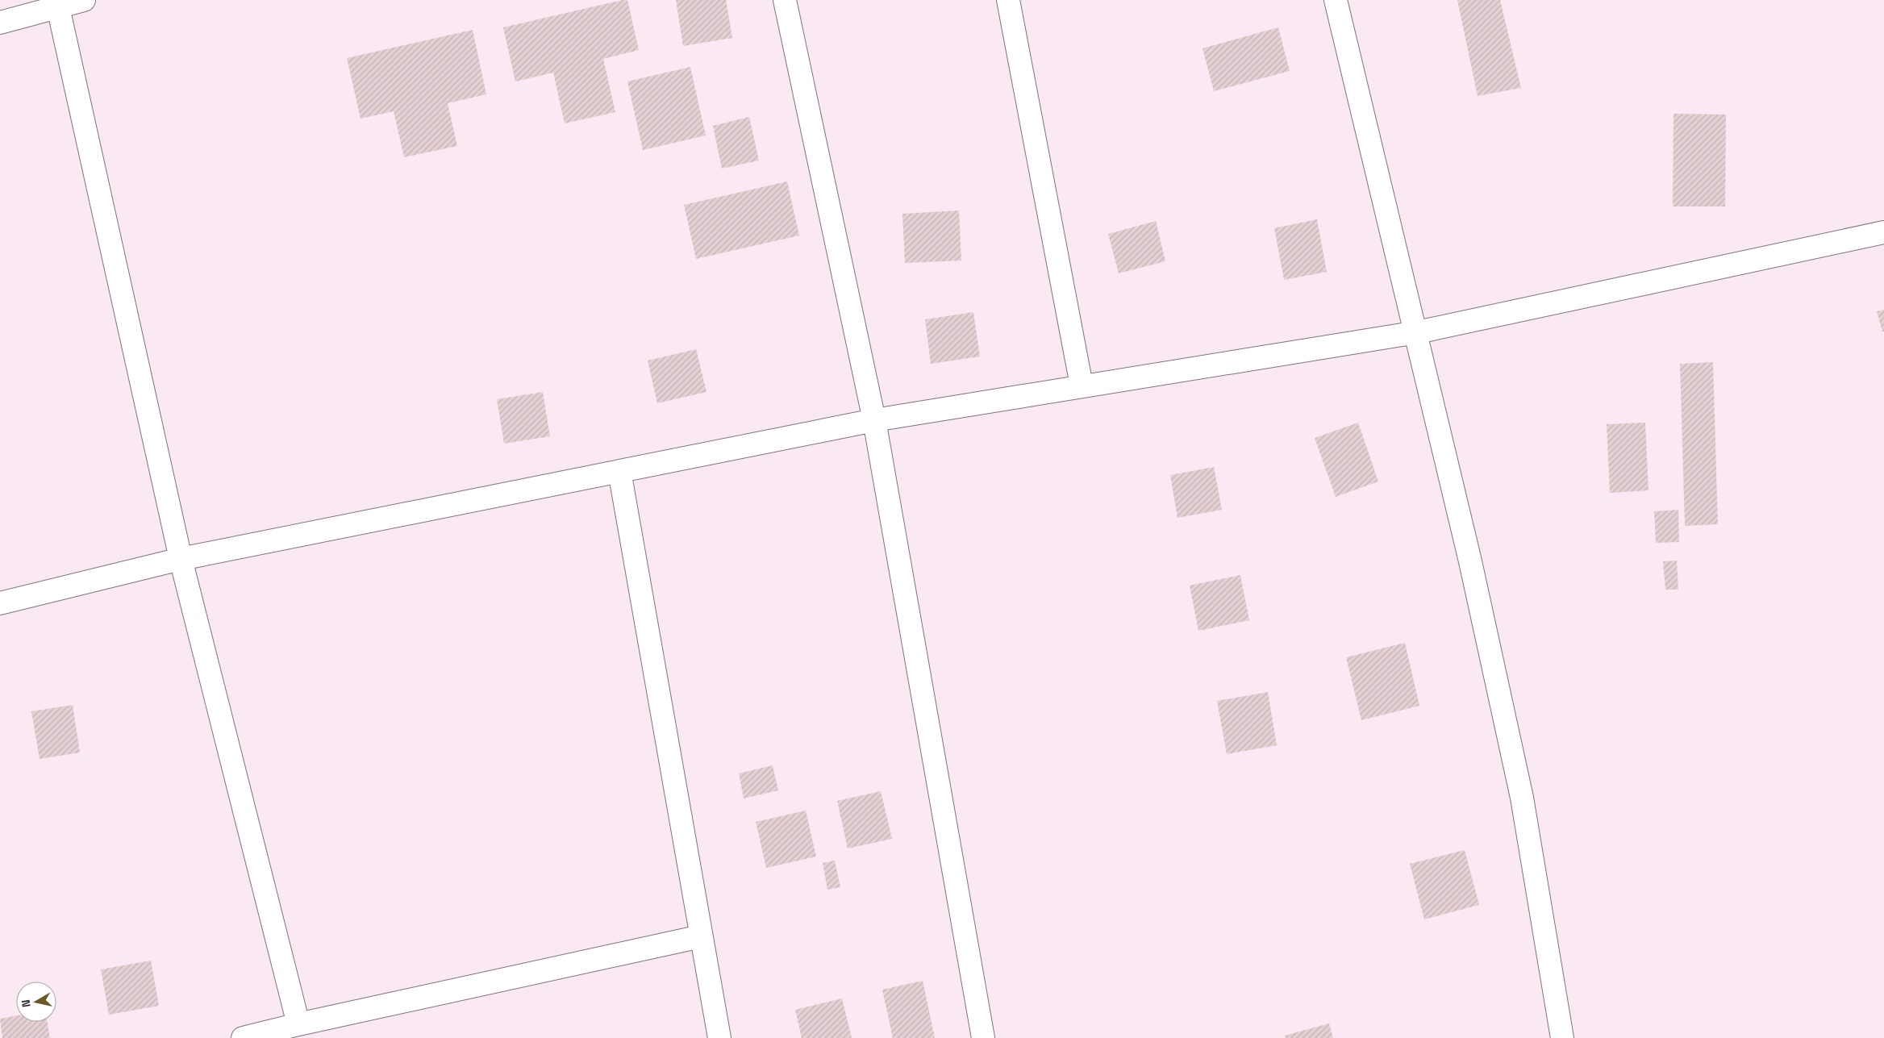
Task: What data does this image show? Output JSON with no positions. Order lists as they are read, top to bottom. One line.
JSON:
{"north":"left"}
